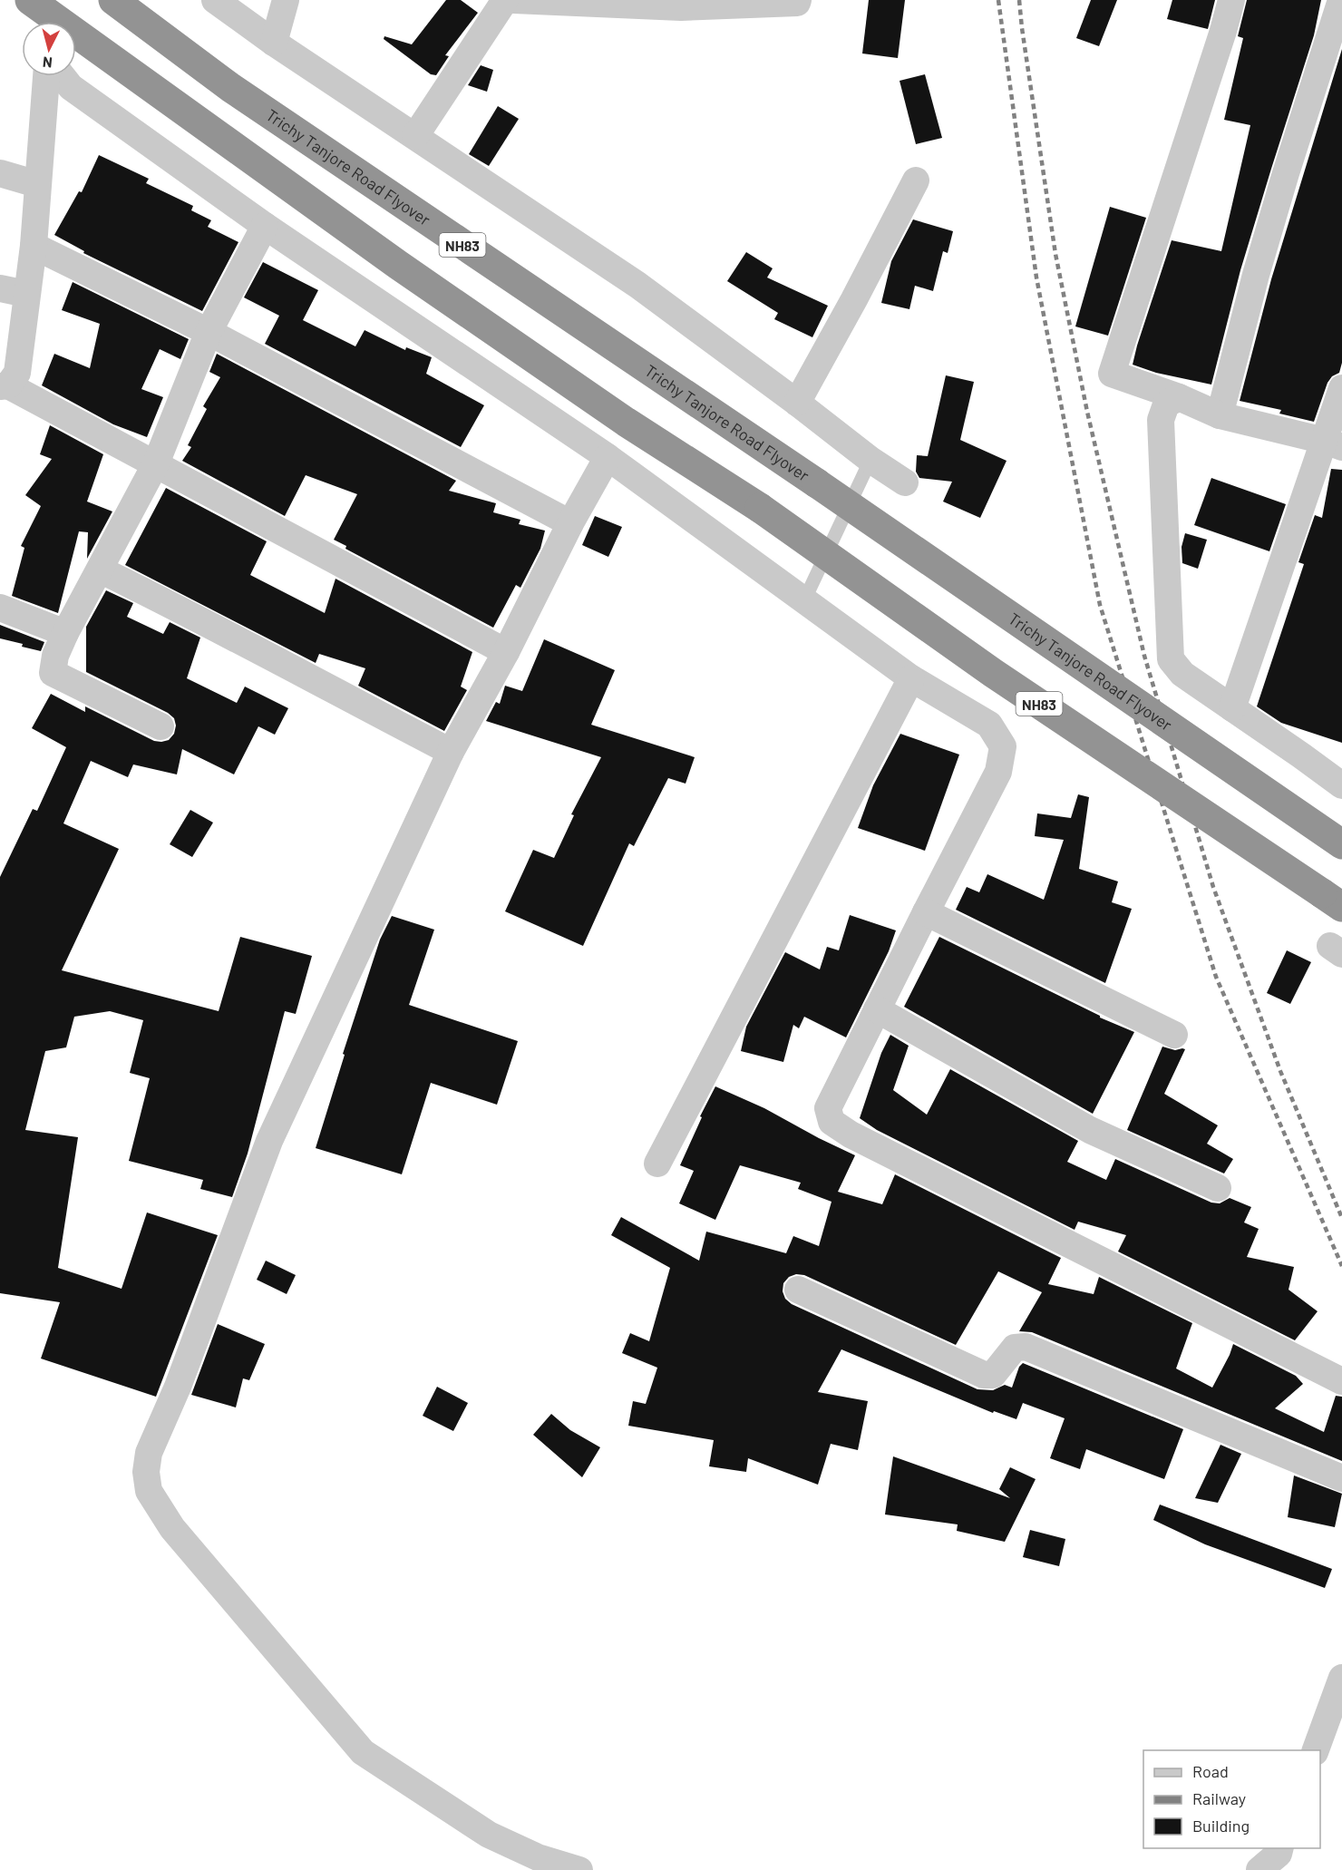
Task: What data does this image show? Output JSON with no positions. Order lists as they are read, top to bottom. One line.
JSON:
{"streets":{"highway":["Trichy Tanjore Road Flyover","NH83"]},"legend":["Road","Railway","Building"],"north":"bottom"}
